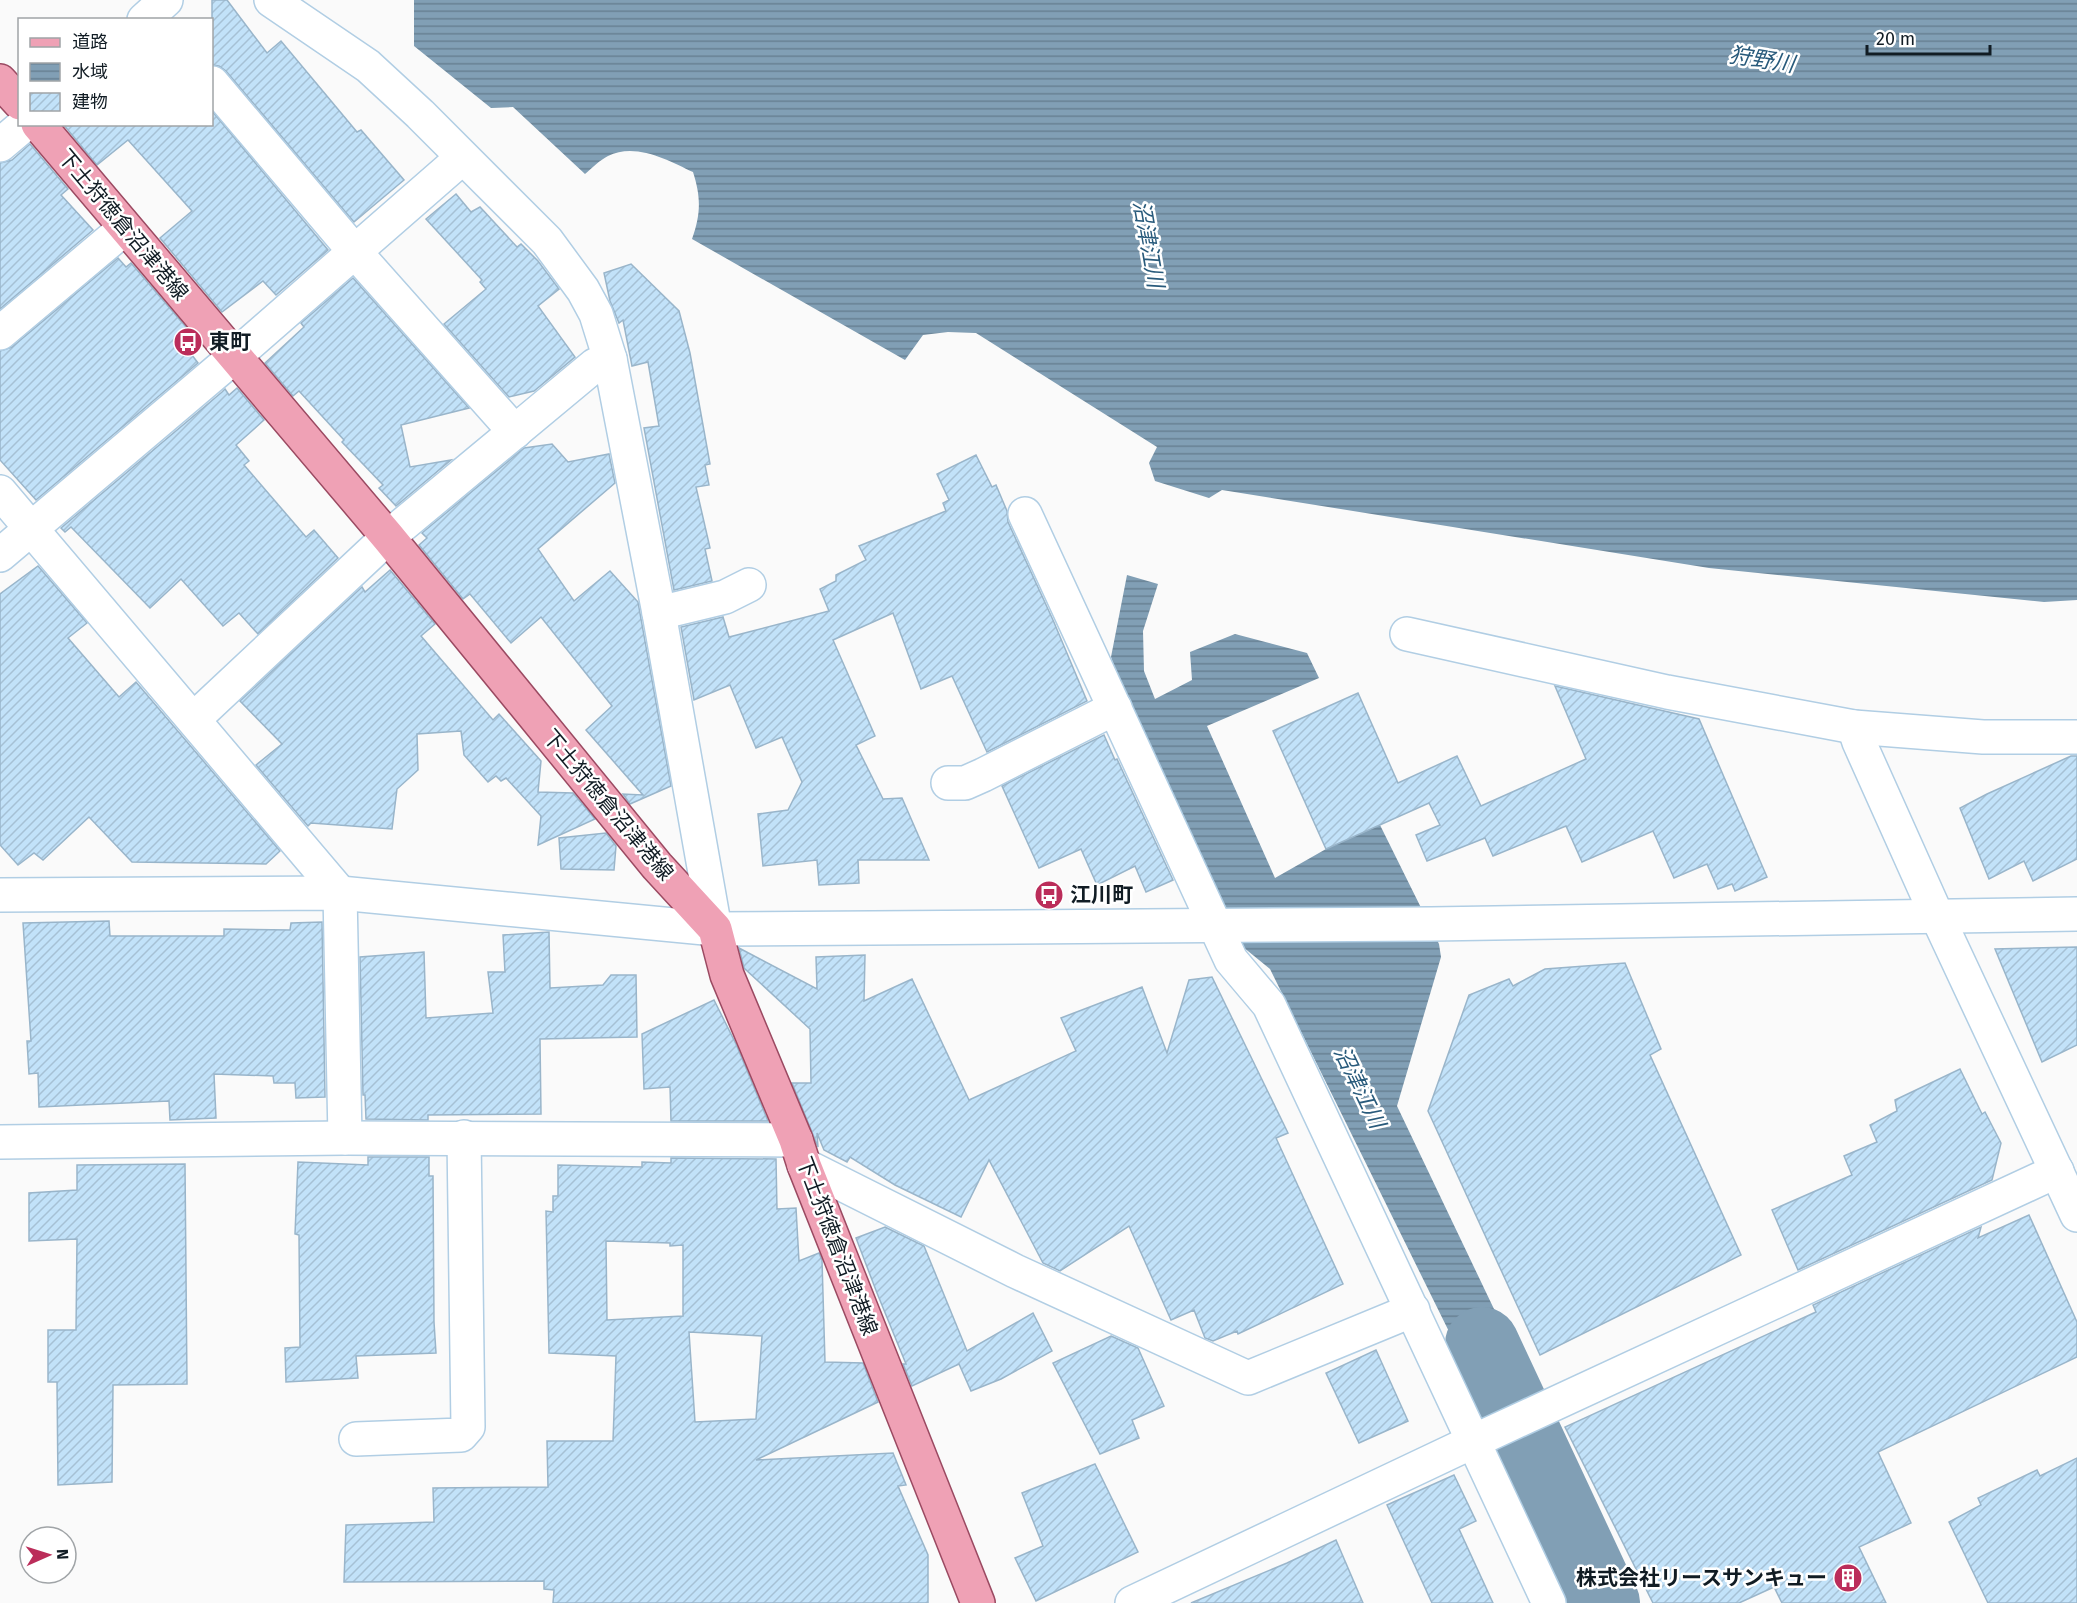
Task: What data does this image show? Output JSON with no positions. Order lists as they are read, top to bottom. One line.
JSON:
{"streets":{"main road":["下土狩徳倉沼津港線"]},"water":["狩野川","沼津江川"],"places":{"bus stop":["東町","江川町"],"building":["株式会社リースサンキュー"]},"legend":["道路","水域","建物"],"scale_bar":"20 m","north":"right"}
